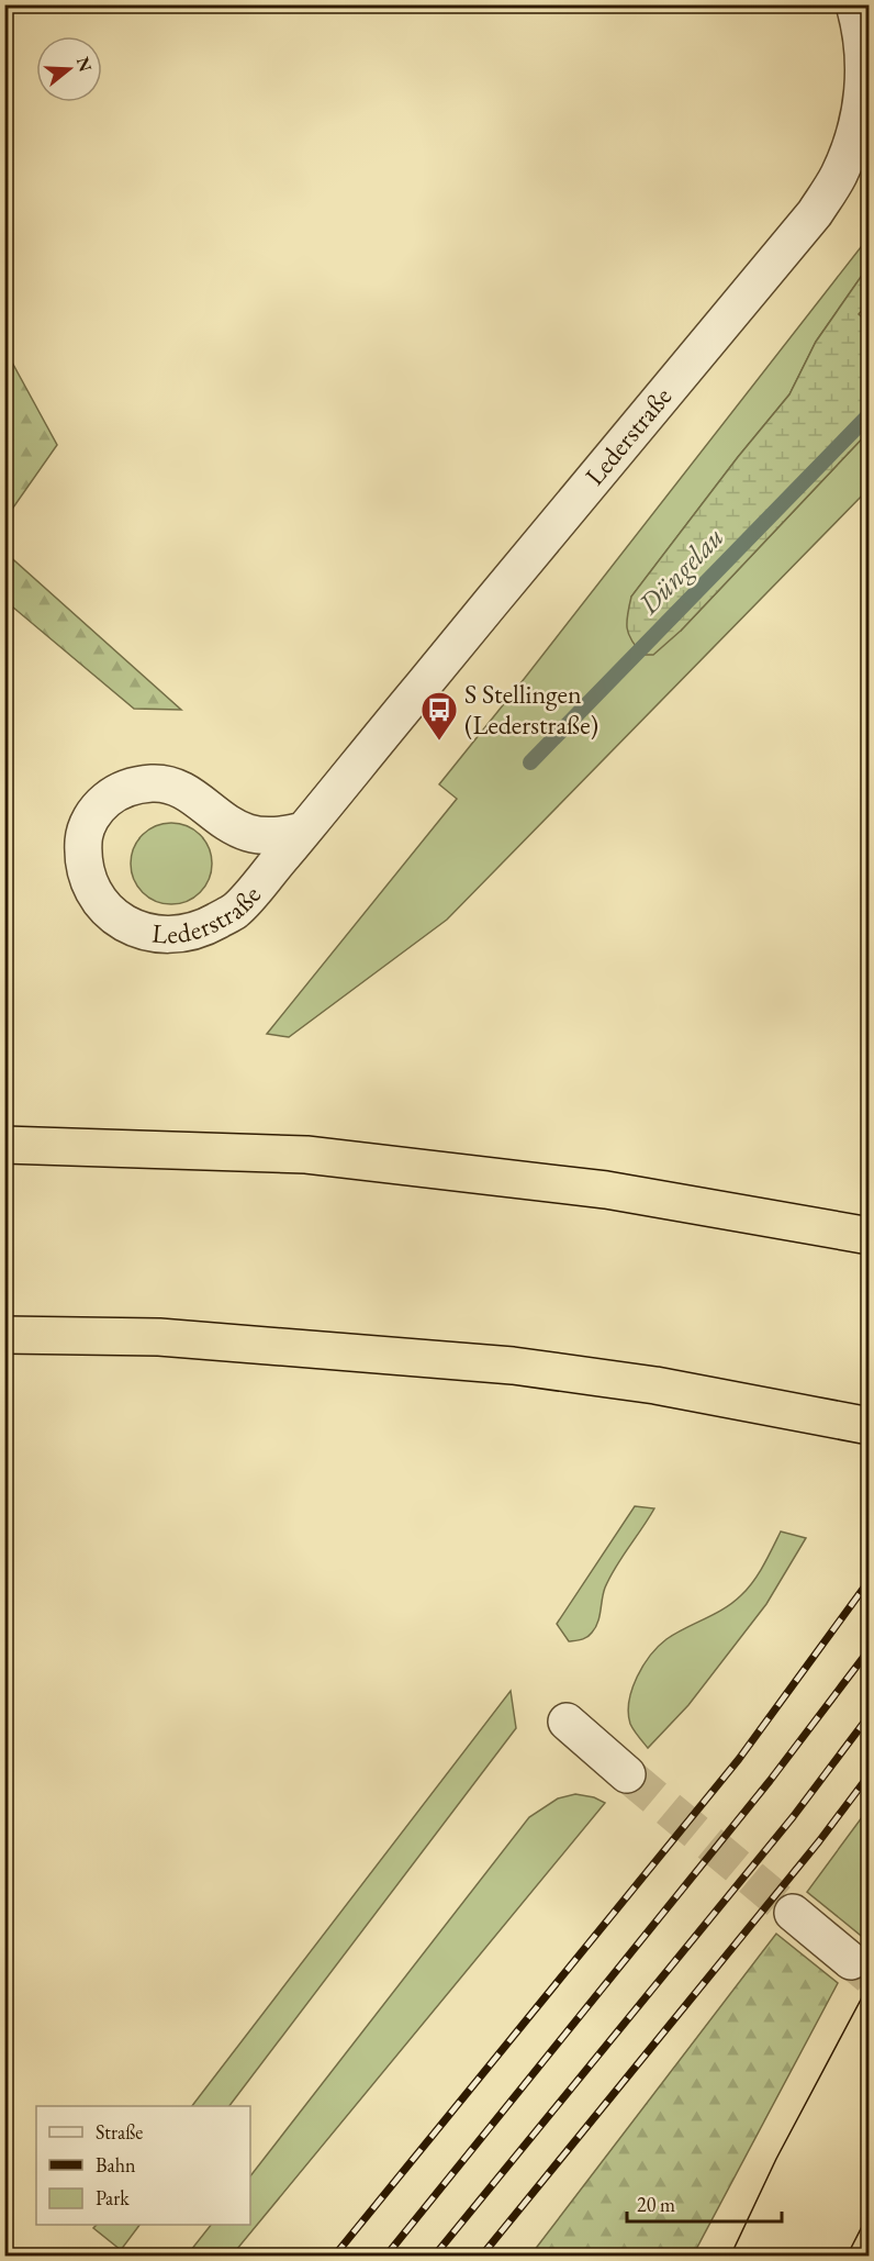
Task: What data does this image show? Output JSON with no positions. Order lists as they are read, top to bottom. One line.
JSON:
{"streets":{"street":["Lederstraße"]},"water":["Düngelau"],"places":{"bus stop":["S Stellingen (Lederstraße)"]},"legend":["Straße","Bahn","Park"],"scale_bar":"20 m","north":"right"}
